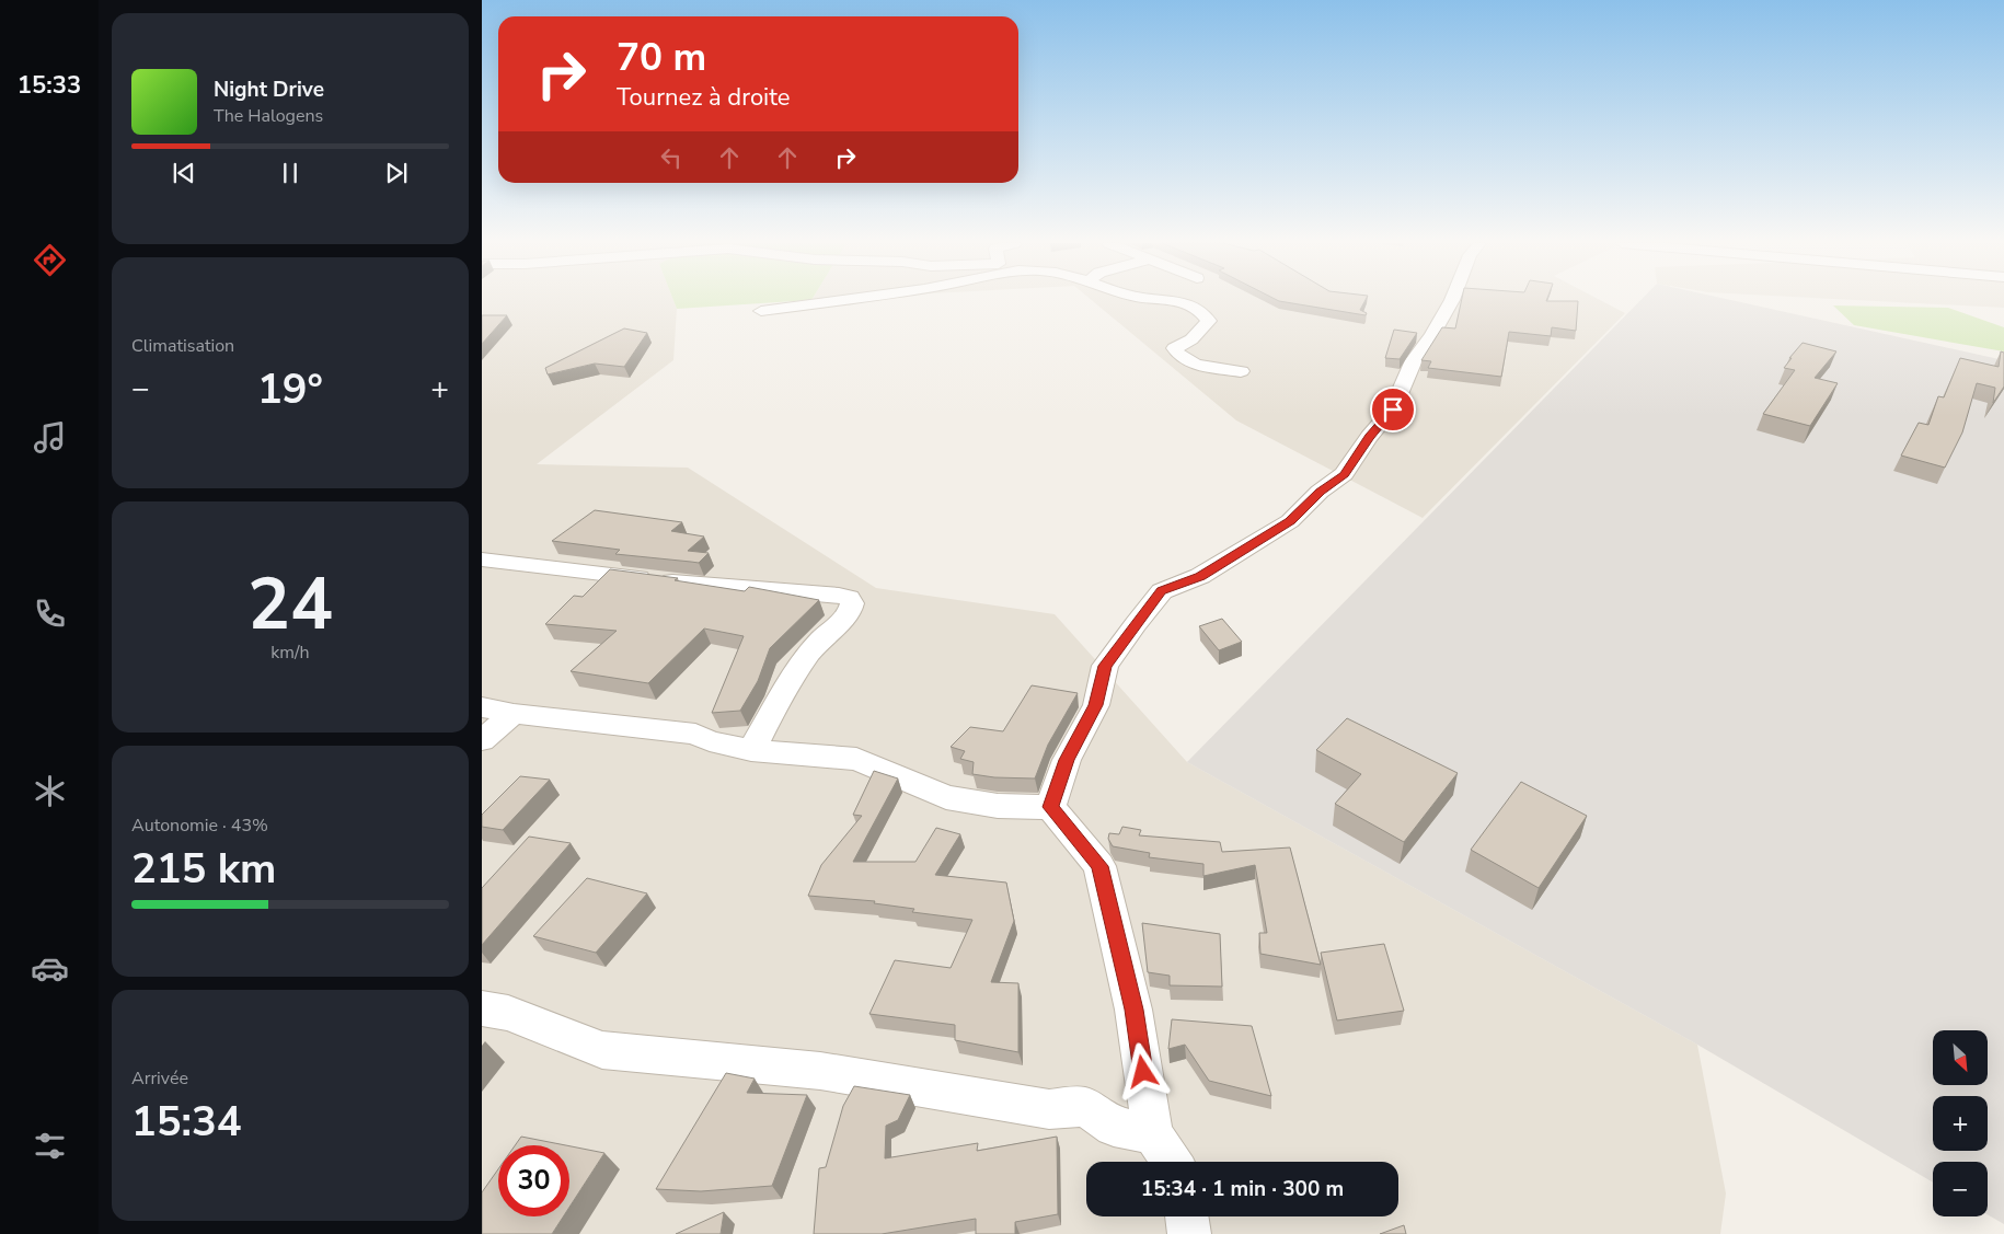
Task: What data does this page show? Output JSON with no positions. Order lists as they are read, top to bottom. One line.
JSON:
{"north":"bottom right","page":{"tabs":"15:33","turn":["70 m","Tournez à droite"],"song":["Night Drive","The Halogens"],"tile":["Climatisation",["24","km/h"],["Autonomie · 43%","215 km"],["Arrivée","15:34"]],"heat":["−","19°","+"],"map_buttons":["+","−"],"limit":"30","trip":"15:34 · 1 min · 300 m"}}
